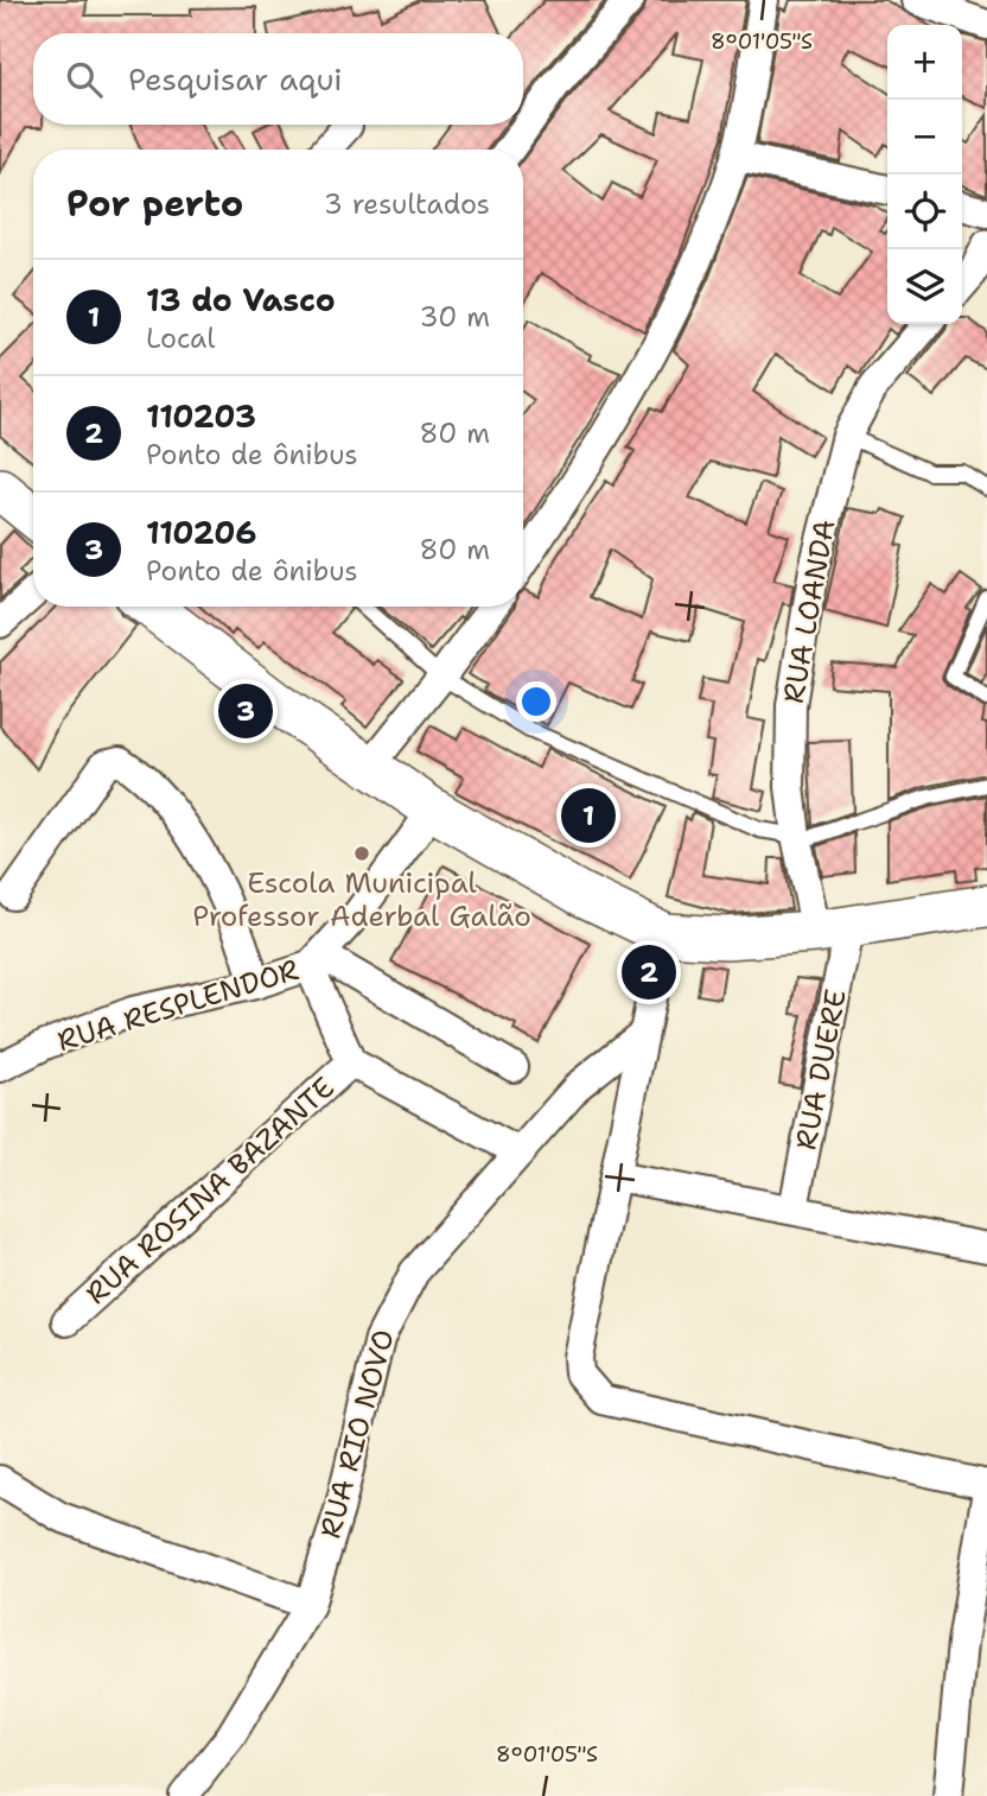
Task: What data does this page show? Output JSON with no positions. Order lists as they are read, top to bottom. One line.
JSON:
{"streets":{"street":["RUA LOANDA","RUA RESPLENDOR","RUA DUERE","RUA ROSINA BAZANTE","RUA RIO NOVO"]},"crossings":[["RUA LOANDA","RUA DUERE"],["RUA RESPLENDOR","RUA ROSINA BAZANTE"]],"places":["Escola Municipal Professor Aderbal Galão"],"page":{"map_buttons":["+","−"],"search":"Pesquisar aqui","heading":["Por perto","3 resultados"],"list":[{"mark":"1","name":"13 do Vasco","note":"Local","value":"30 m"},{"mark":"2","name":"110203","note":"Ponto de ônibus","value":"80 m"},{"mark":"3","name":"110206","note":"Ponto de ônibus","value":"80 m"}],"pins":["3","1","2"]},"coordinates":["8°01'05\"S"]}
